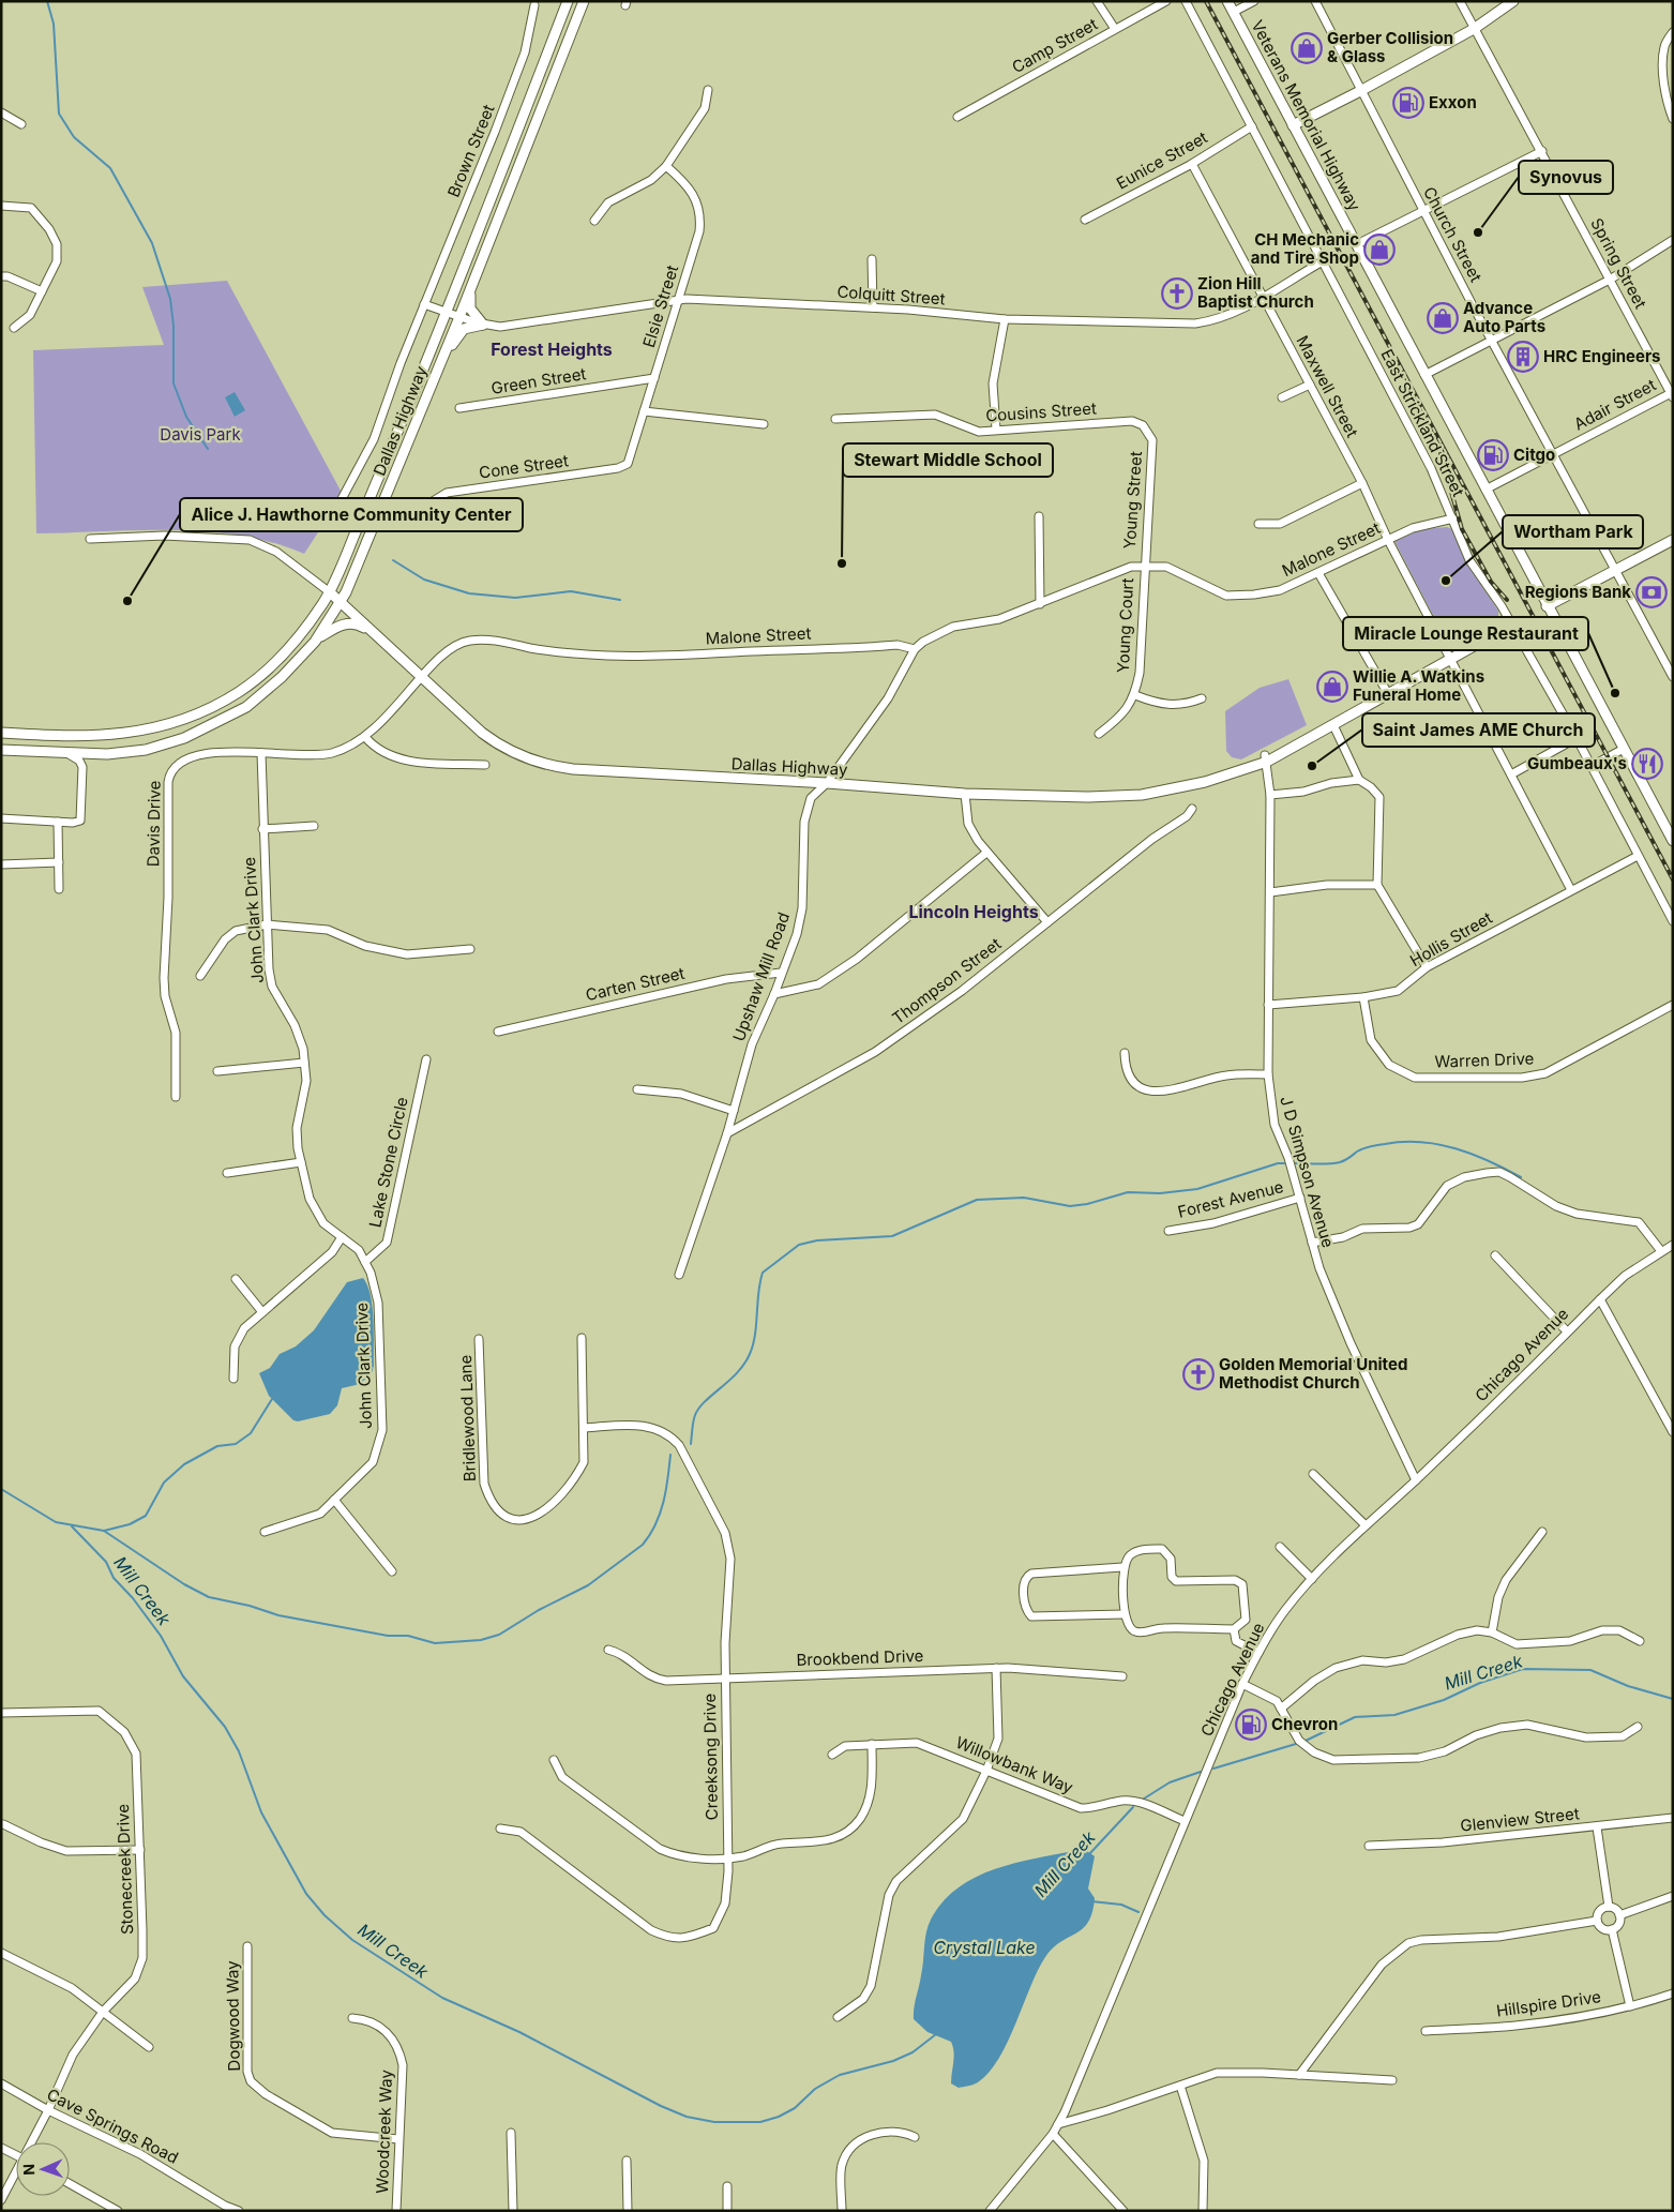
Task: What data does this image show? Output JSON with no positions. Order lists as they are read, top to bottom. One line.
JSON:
{"streets":{"main road":["Veterans Memorial Highway","Dallas Highway"],"street":["Camp Street","Brown Street","Eunice Street","Church Street","Spring Street","Colquitt Street","Elsie Street","Green Street","Maxwell Street","Adair Street","Cousins Street","East Strickland Street","Cone Street","Young Street","Malone Street","Young Court","Davis Drive","John Clark Drive","Hollis Street","Upshaw Mill Road","Thompson Street","Carten Street","Warren Drive","Lake Stone Circle","J D Simpson Avenue","Forest Avenue","Chicago Avenue","Bridlewood Lane","Brookbend Drive","Creeksong Drive","Willowbank Way","Glenview Street","Stonecreek Drive","Hillspire Drive","Dogwood Way","Cave Springs Road","Woodcreek Way"]},"crossings":[["Veterans Memorial Highway","Adair Street"],["Eunice Street","Maxwell Street"],["Eunice Street","East Strickland Street"],["Church Street","Adair Street"],["Spring Street","Adair Street"],["Colquitt Street","Elsie Street"],["Colquitt Street","Maxwell Street"],["Colquitt Street","Dallas Highway"],["Colquitt Street","East Strickland Street"],["Elsie Street","Green Street"],["Elsie Street","Cone Street"],["Maxwell Street","Dallas Highway"],["Maxwell Street","Malone Street"],["Maxwell Street","Hollis Street"],["Cousins Street","Young Street"],["Dallas Highway","East Strickland Street"],["Dallas Highway","Malone Street"],["Dallas Highway","Davis Drive"],["Dallas Highway","Upshaw Mill Road"],["Dallas Highway","J D Simpson Avenue"],["East Strickland Street","Malone Street"],["East Strickland Street","Hollis Street"],["Young Street","Malone Street"],["Young Street","Young Court"],["Malone Street","Young Court"],["Malone Street","Davis Drive"],["Malone Street","Upshaw Mill Road"],["Davis Drive","John Clark Drive"],["John Clark Drive","Lake Stone Circle"],["Hollis Street","Warren Drive"],["Hollis Street","J D Simpson Avenue"],["Upshaw Mill Road","Thompson Street"],["Upshaw Mill Road","Carten Street"],["J D Simpson Avenue","Forest Avenue"],["J D Simpson Avenue","Chicago Avenue"],["Chicago Avenue","Willowbank Way"],["Bridlewood Lane","Creeksong Drive"],["Brookbend Drive","Creeksong Drive"],["Stonecreek Drive","Cave Springs Road"],["Dogwood Way","Woodcreek Way"]],"districts":["Forest Heights","Lincoln Heights"],"water":["Mill Creek","Crystal Lake"],"parks":["Davis Park"],"places":{"shop":["Gerber Collision & Glass","CH Mechanic and Tire Shop","Advance Auto Parts","Willie A. Watkins Funeral Home"],"fuel station":["Exxon","Citgo","Chevron"],"other":["Synovus","Stewart Middle School","Wortham Park","Alice J. Hawthorne Community Center","Miracle Lounge Restaurant","Saint James AME Church"],"church":["Zion Hill Baptist Church","Golden Memorial United Methodist Church"],"building":["HRC Engineers"],"bank":["Regions Bank"],"restaurant":["Gumbeaux's"]},"north":"left"}
